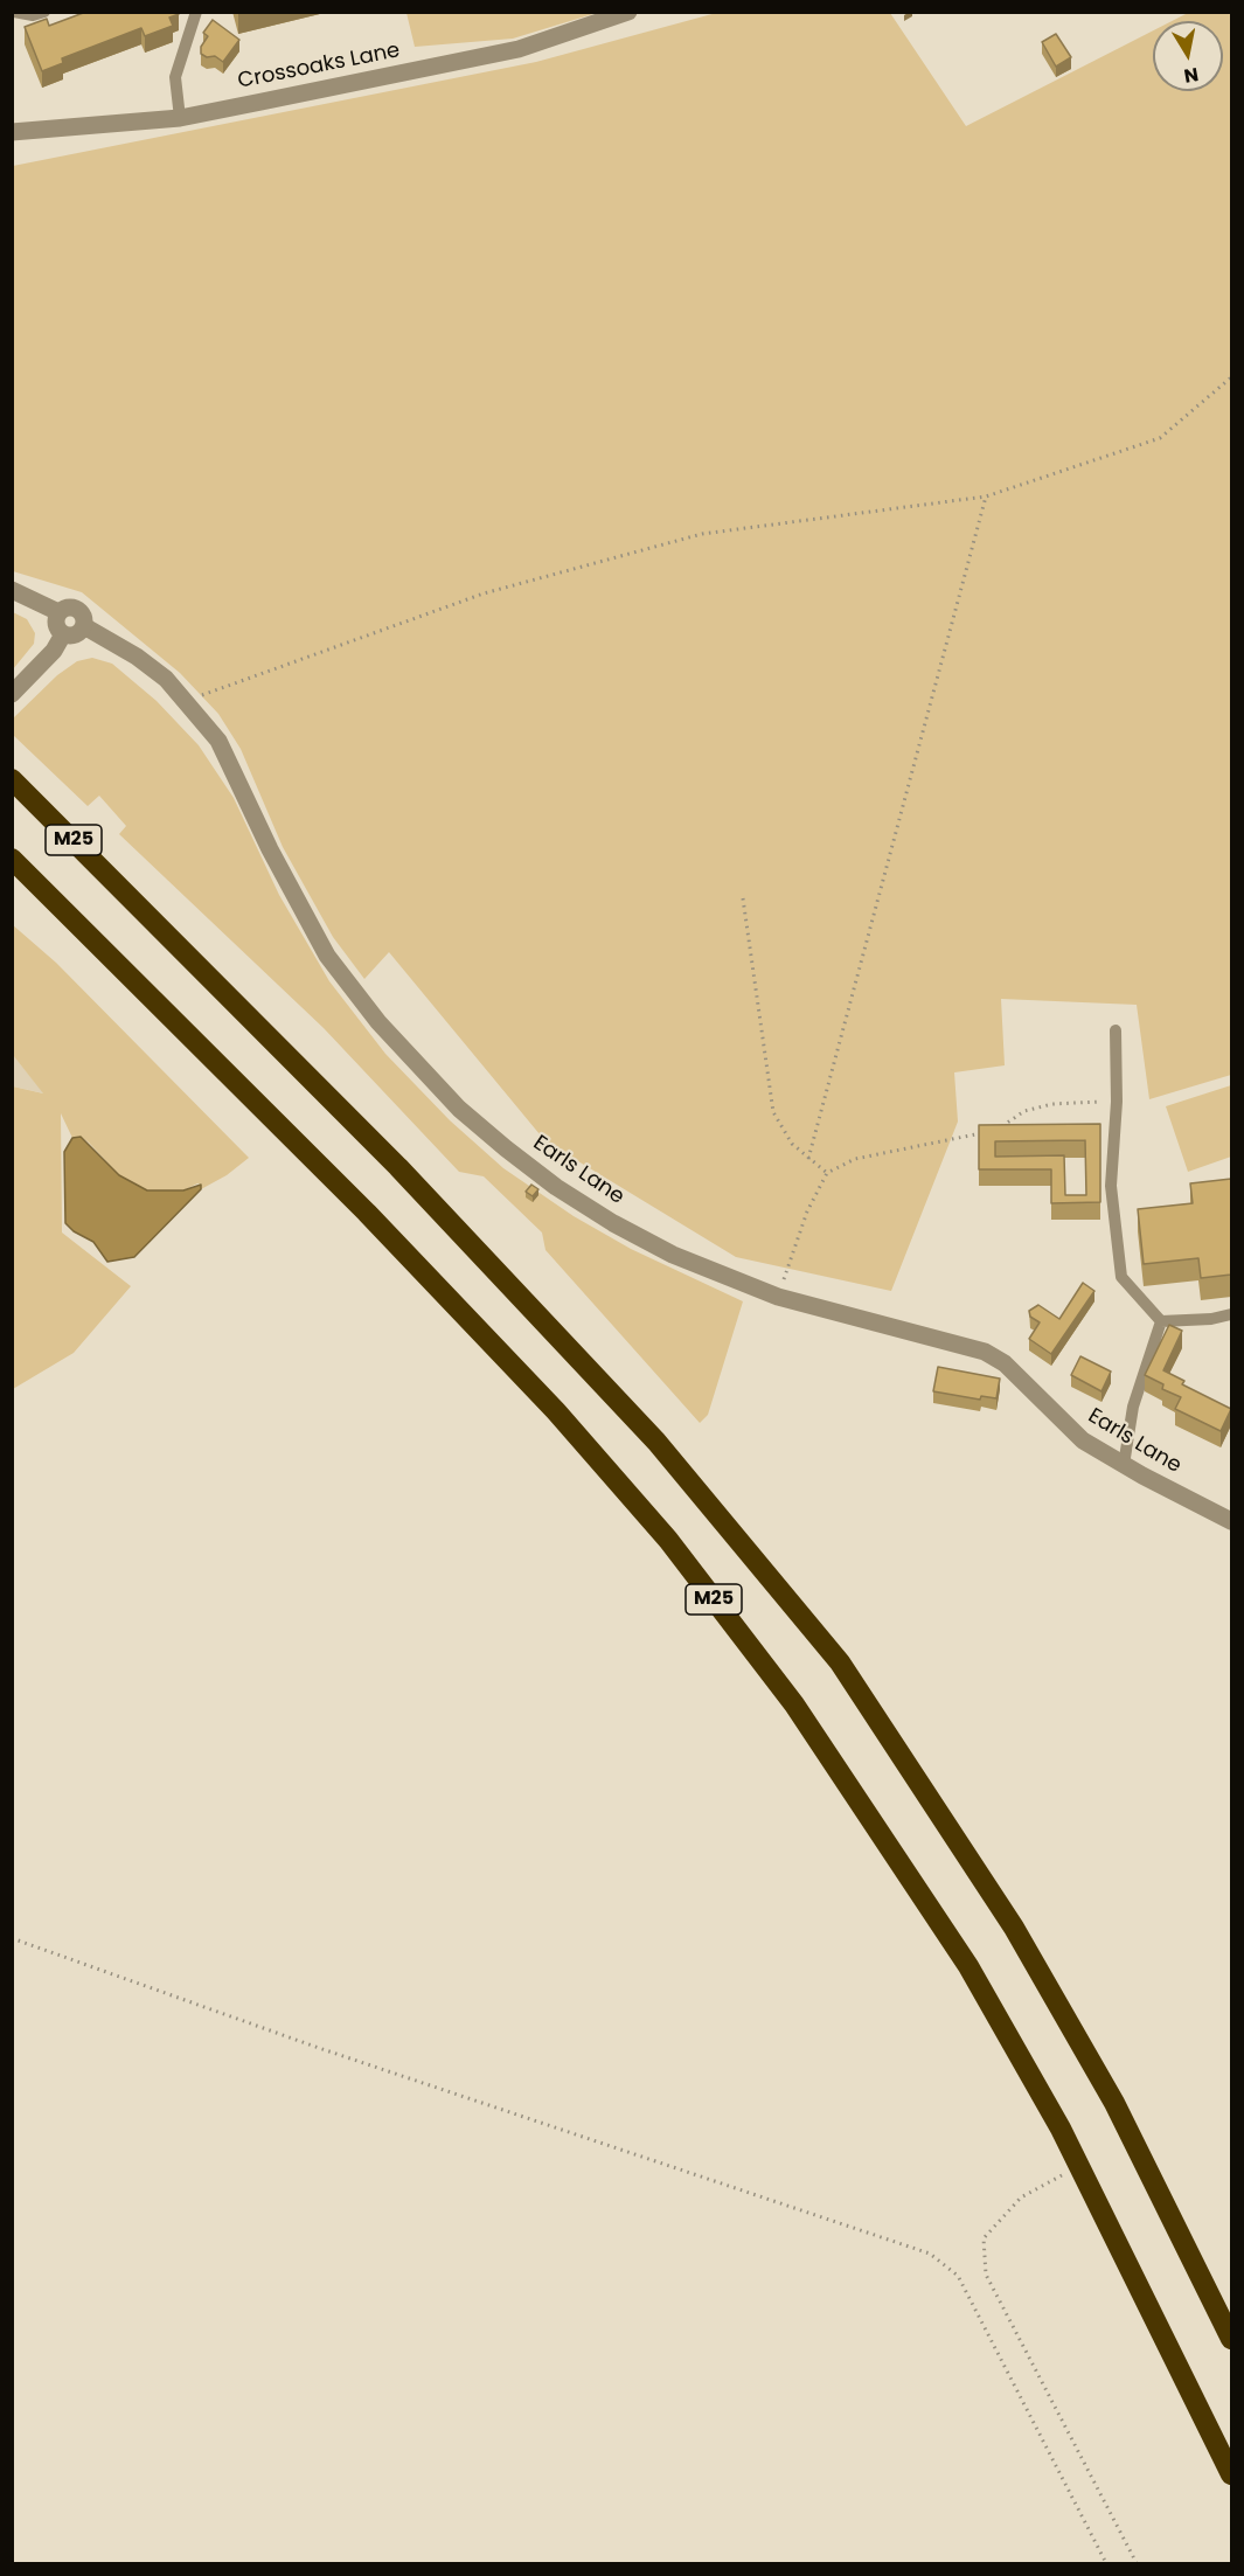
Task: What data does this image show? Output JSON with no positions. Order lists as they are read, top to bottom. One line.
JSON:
{"streets":{"highway":["M25"],"street":["Crossoaks Lane","Earls Lane"]},"north":"bottom"}
